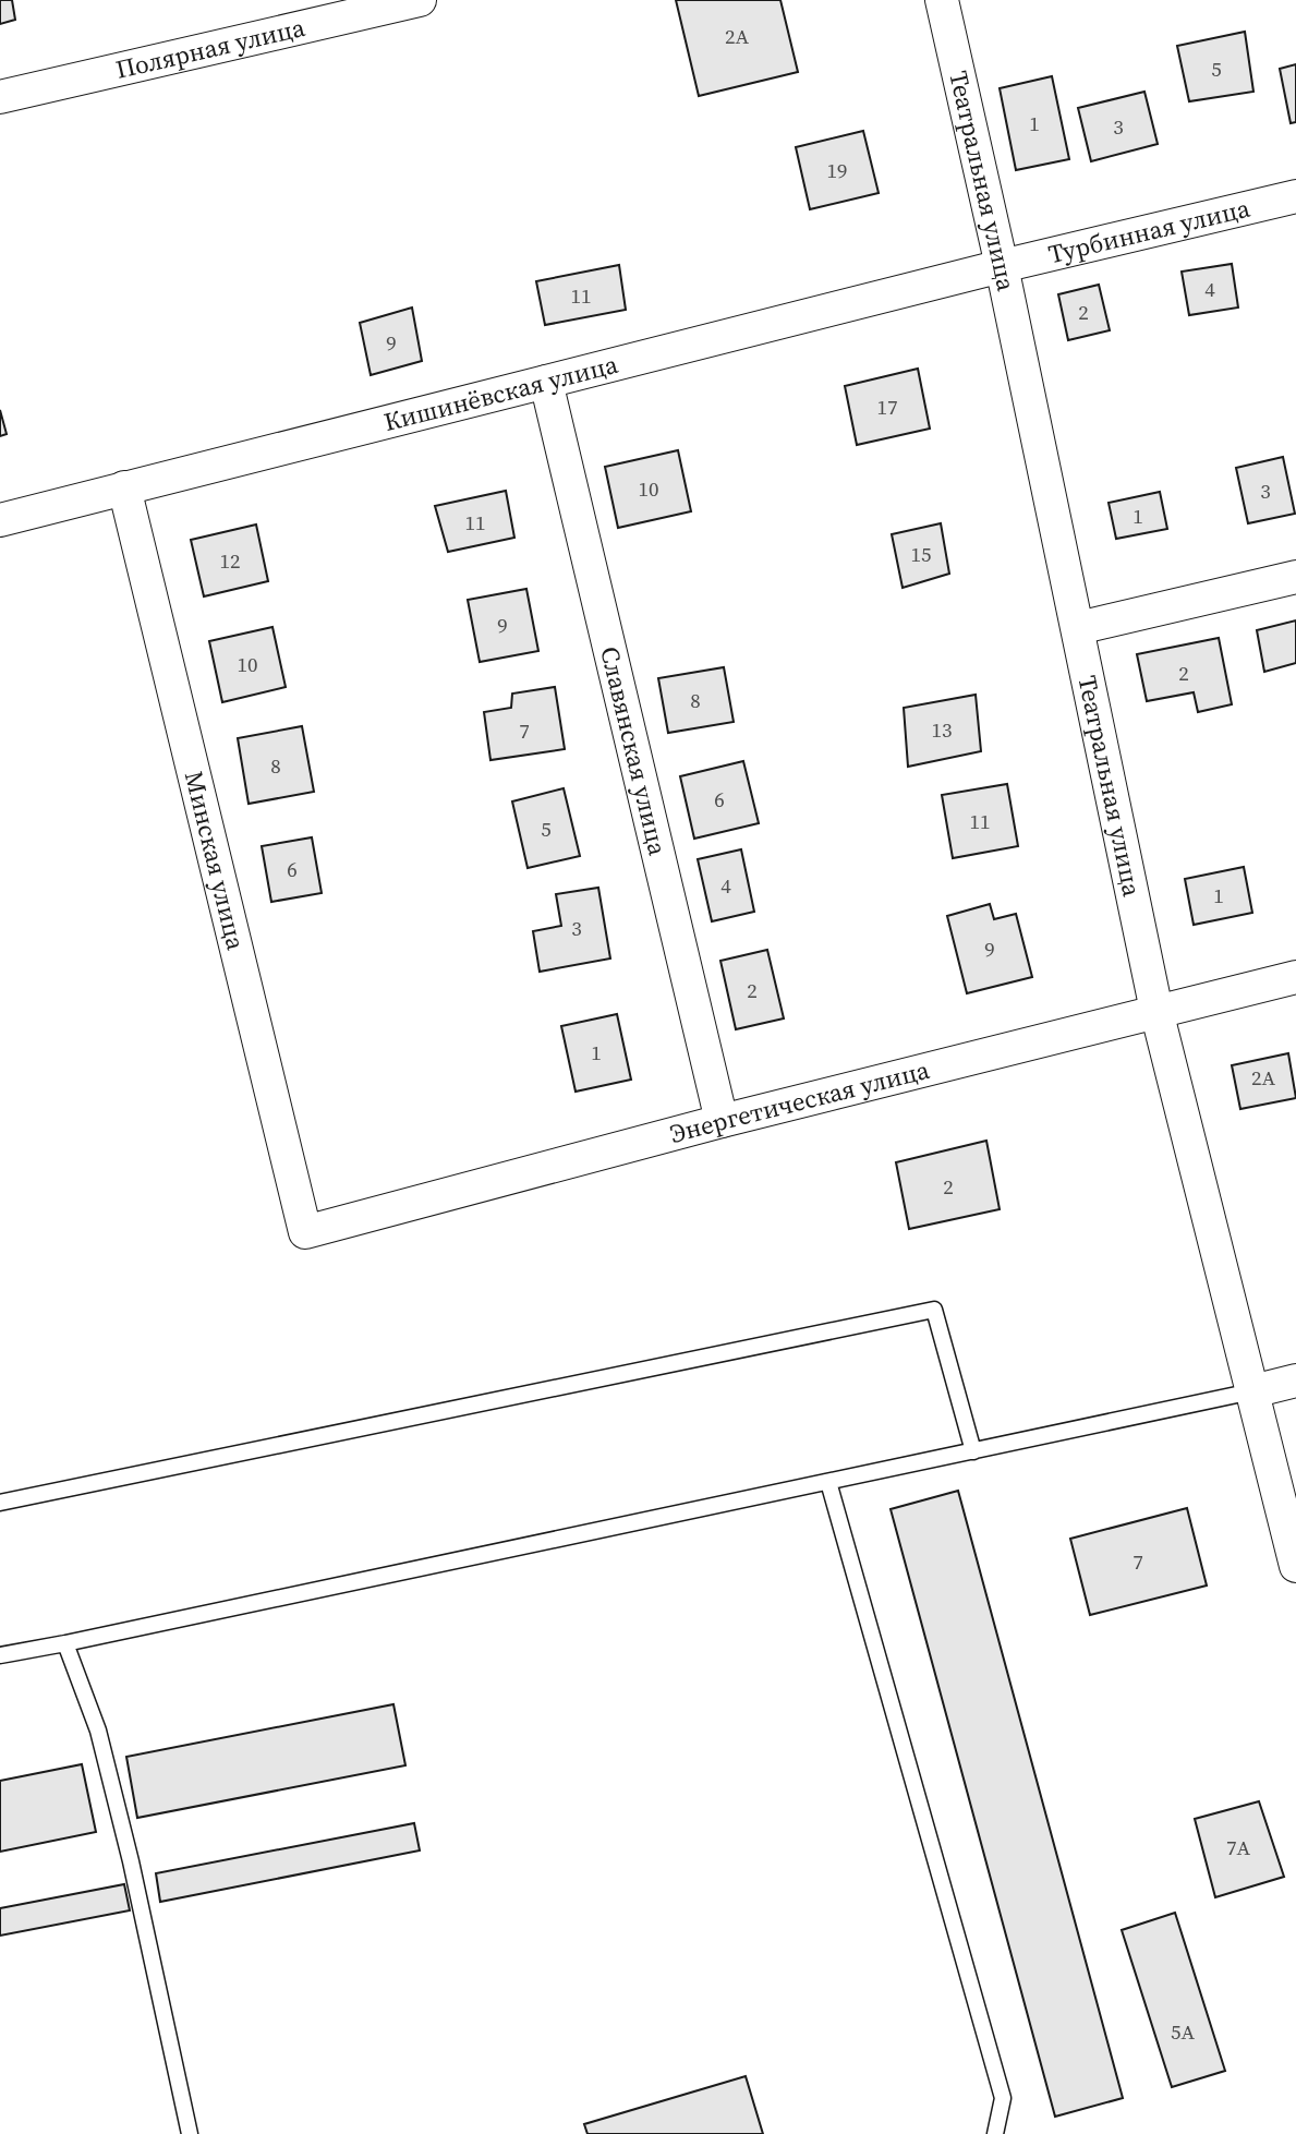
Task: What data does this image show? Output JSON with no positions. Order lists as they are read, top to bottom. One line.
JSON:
{"streets":{"street":["Полярная улица","Театральная улица","Турбинная улица","Кишинёвская улица","Славянская улица","Минская улица","Энергетическая улица"]},"crossings":[["Театральная улица","Турбинная улица"],["Театральная улица","Кишинёвская улица"],["Театральная улица","Энергетическая улица"],["Турбинная улица","Кишинёвская улица"],["Кишинёвская улица","Славянская улица"],["Кишинёвская улица","Минская улица"],["Славянская улица","Энергетическая улица"],["Минская улица","Энергетическая улица"]],"house_numbers":["2А","5","1","3","19","4","11","2","9","17","10","3","1","11","15","12","9","10","2","8","13","7","8","6","11","5","6","4","1","3","9","2","1","2А","2","7","7А","5А"]}
